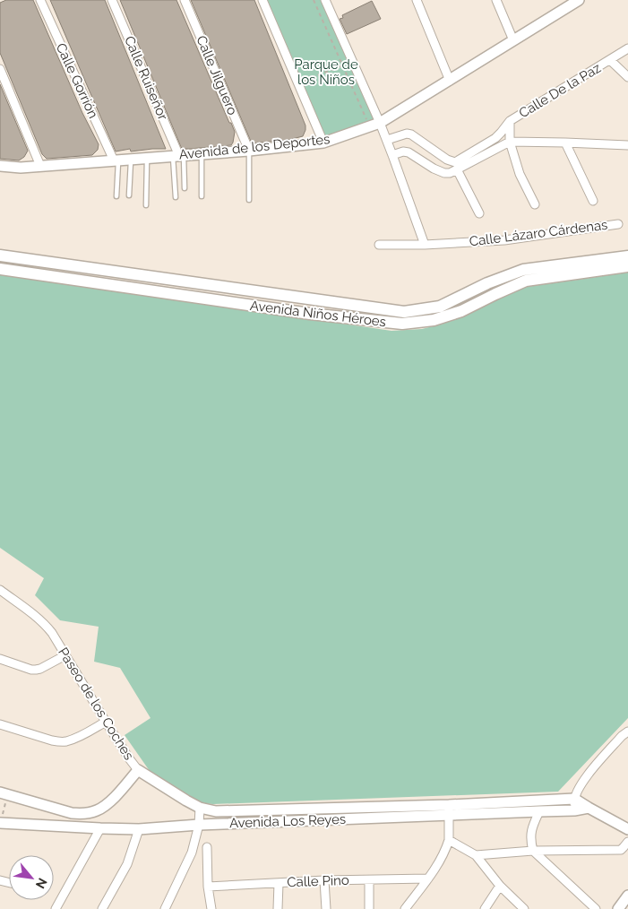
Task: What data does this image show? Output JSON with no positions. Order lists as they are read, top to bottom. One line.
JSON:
{"streets":{"main road":["Avenida Niños Héroes"],"street":["Calle Jilguero","Calle Ruiseñor","Calle Gorrión","Calle De la Paz","Avenida de los Deportes","Calle Lázaro Cárdenas","Paseo de los Coches","Avenida Los Reyes","Calle Pino"]},"crossings":[["Calle Jilguero","Avenida de los Deportes"],["Calle Ruiseñor","Avenida de los Deportes"],["Calle Gorrión","Avenida de los Deportes"],["Paseo de los Coches","Avenida Los Reyes"]],"parks":["Parque de los Niños"],"north":"bottom right"}
